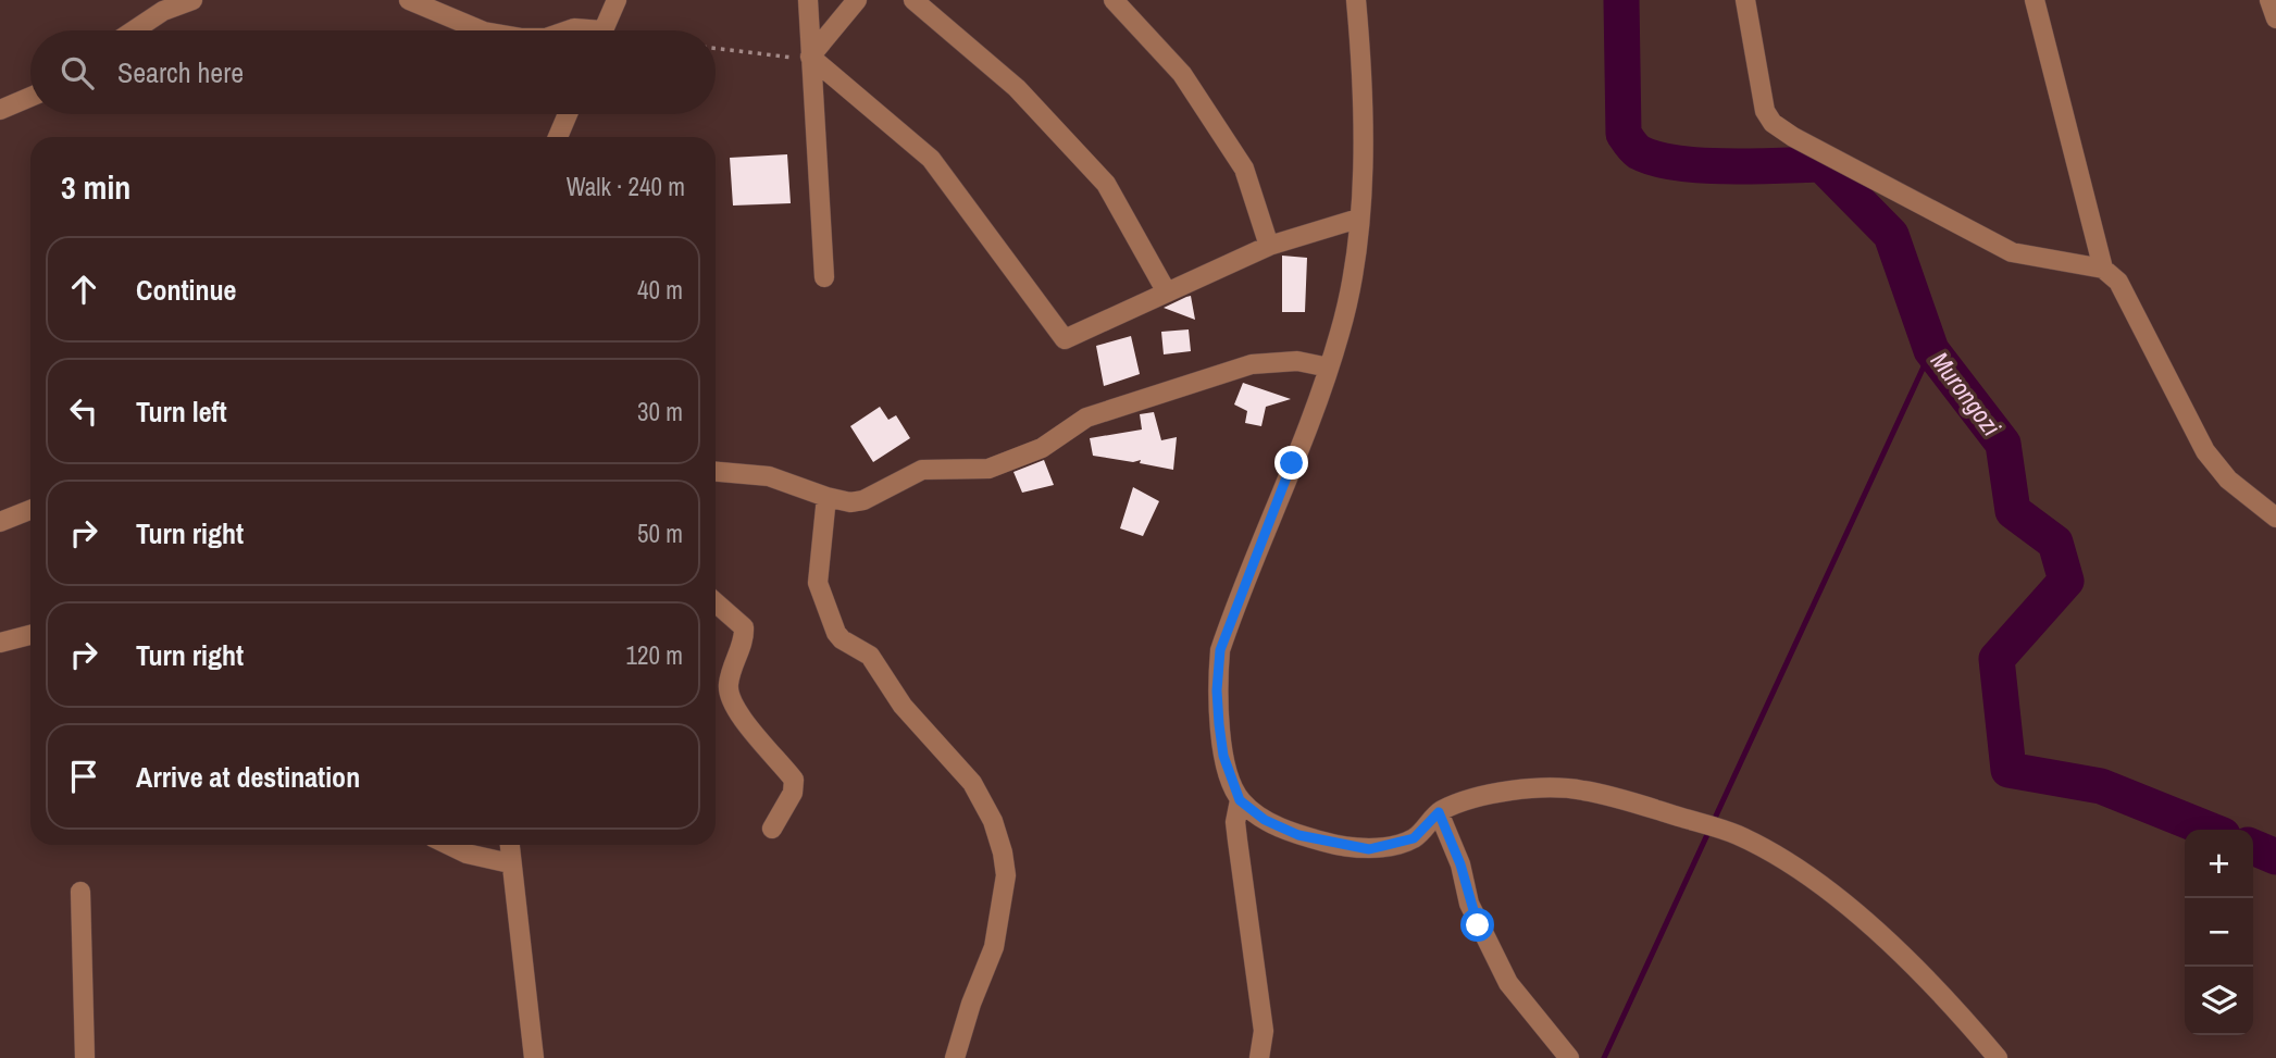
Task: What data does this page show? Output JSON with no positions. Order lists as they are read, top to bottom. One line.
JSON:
{"water":["Murongozi"],"page":{"search":"Search here","heading":["3 min","Walk · 240 m"],"list":[["Continue","40 m"],["Turn left","30 m"],["Turn right","50 m"],["Turn right","120 m"],"Arrive at destination"],"map_buttons":["+","−"]}}
